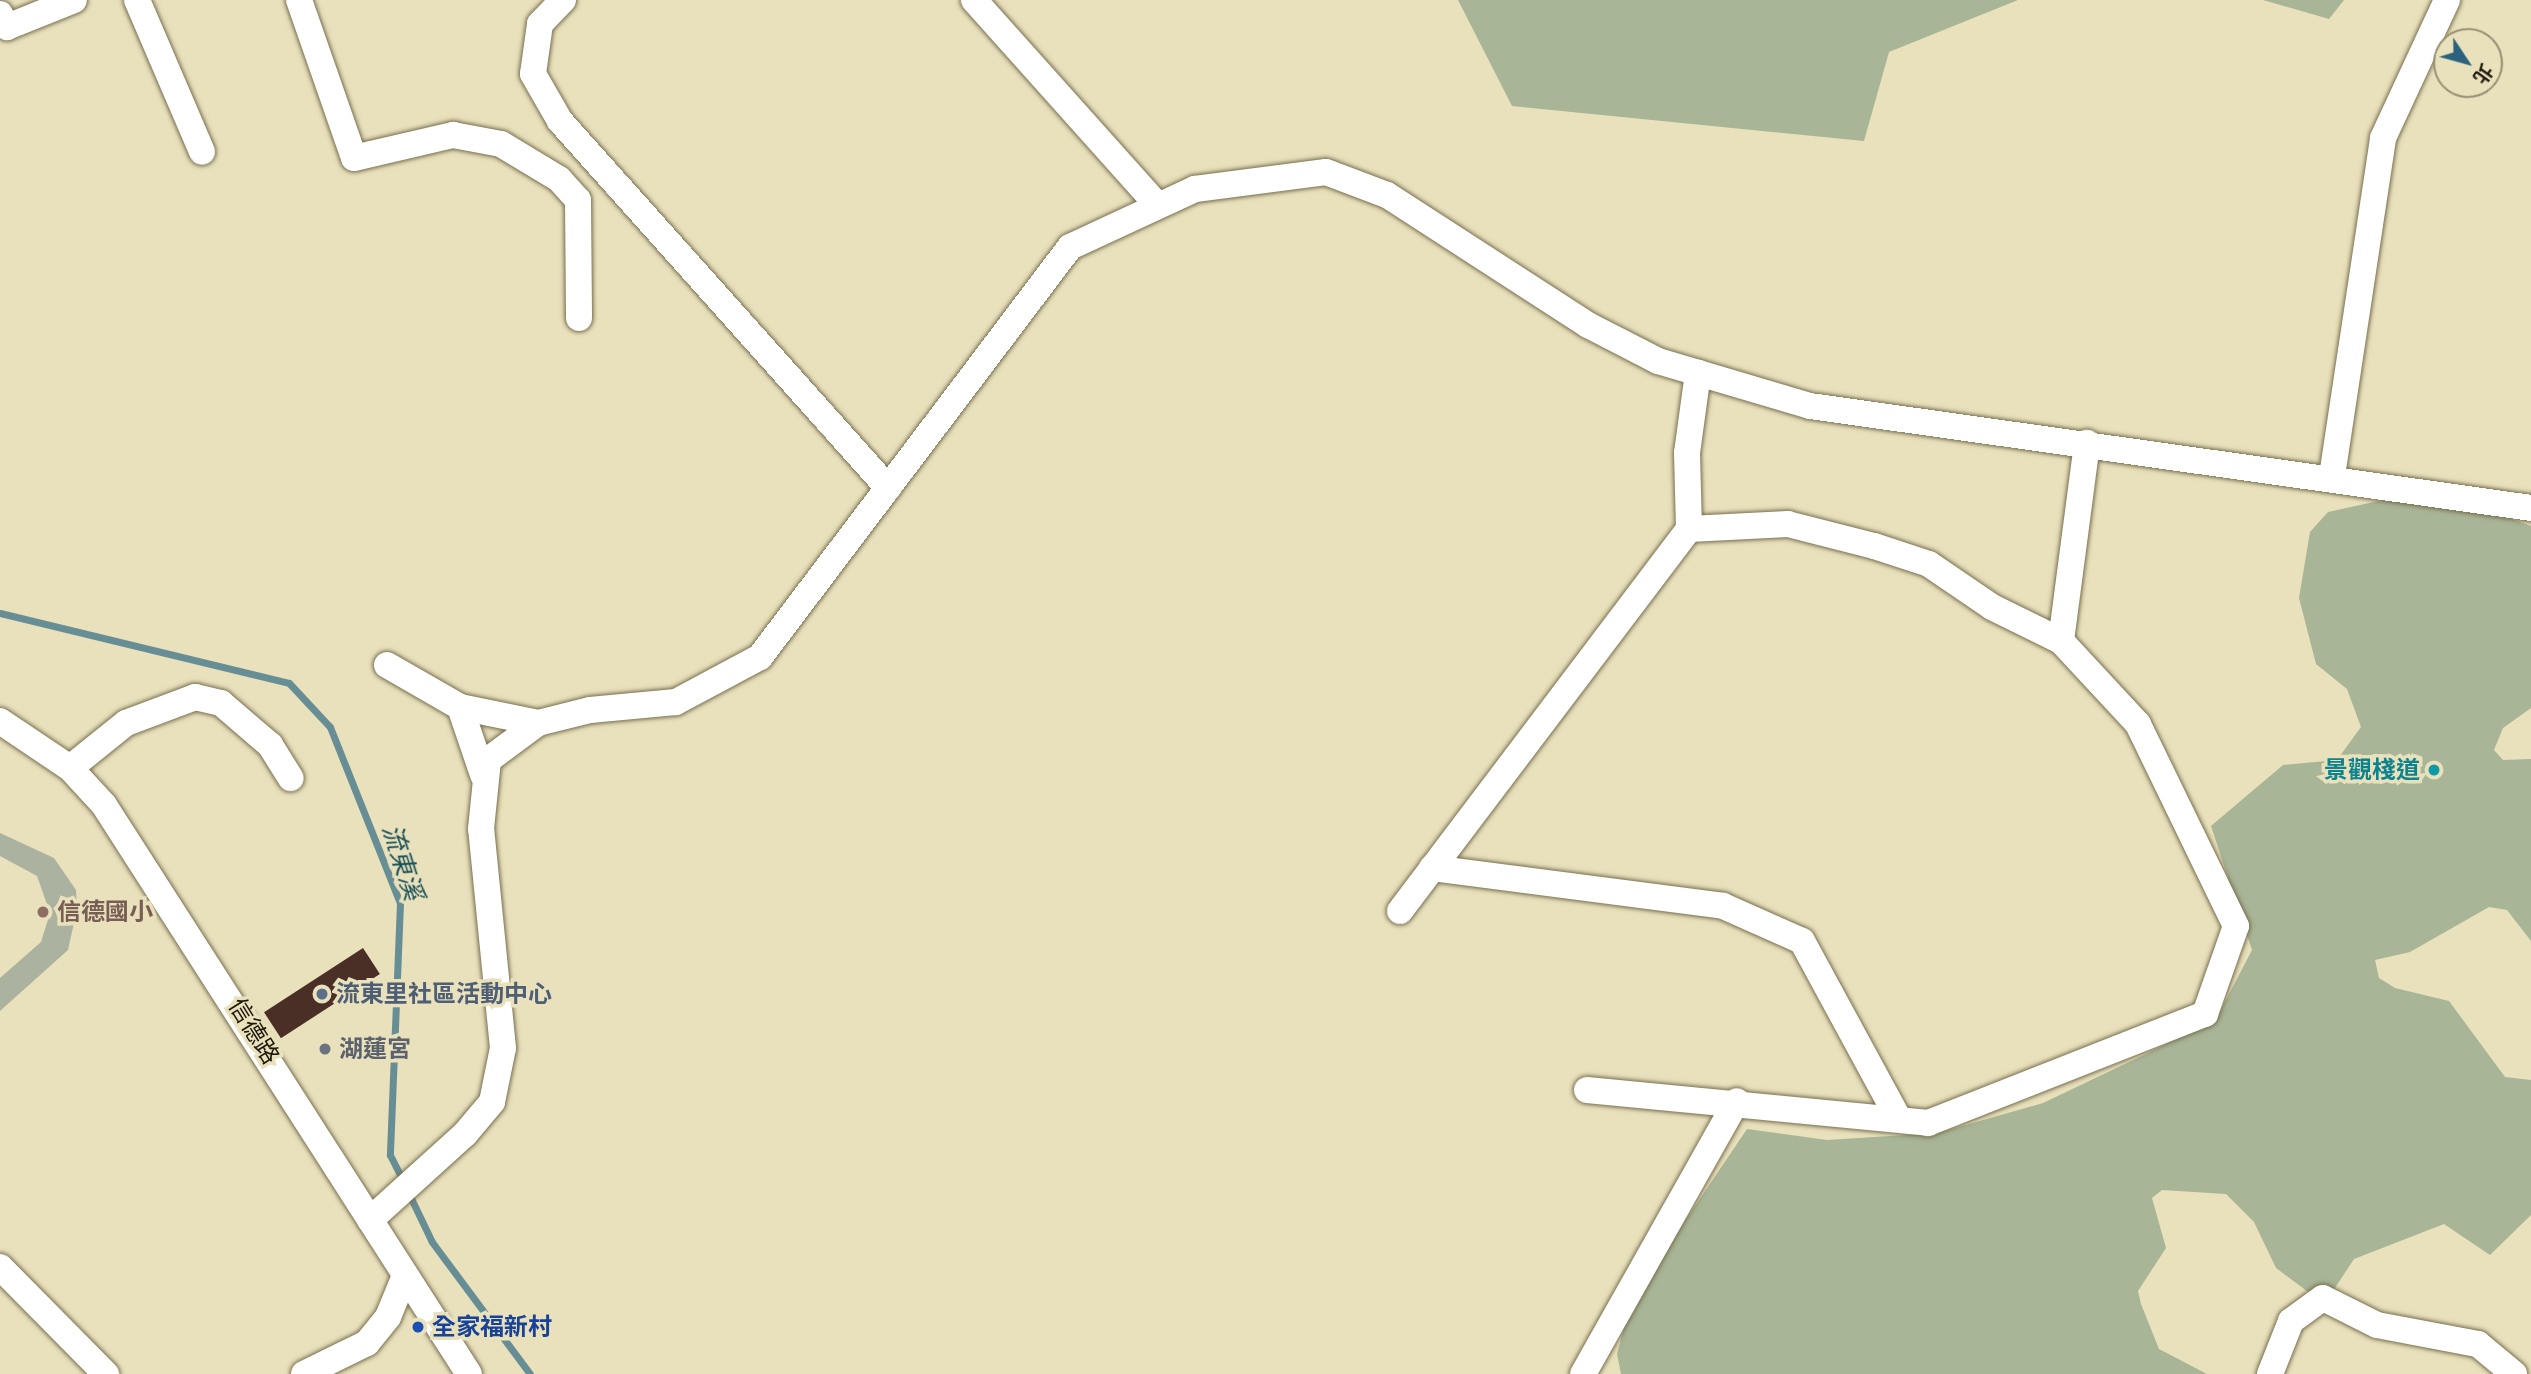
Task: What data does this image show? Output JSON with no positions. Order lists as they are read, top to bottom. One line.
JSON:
{"streets":{"street":["信德路"]},"water":["流東溪"],"places":["景觀棧道","信德國小","流東里社區活動中心","湖蓮宮","全家福新村"],"north":"bottom right"}
